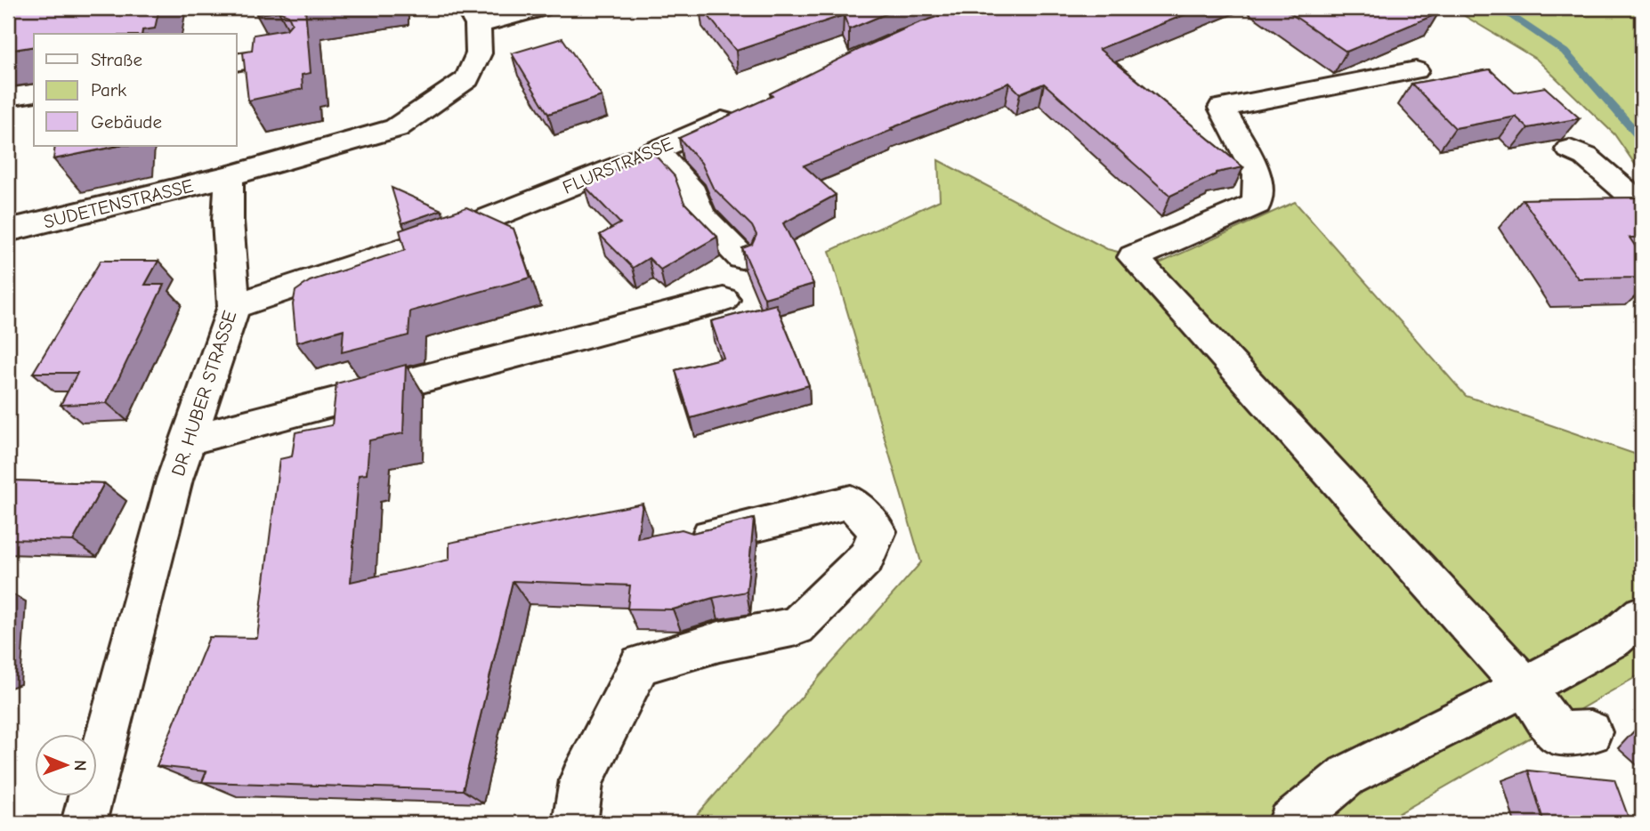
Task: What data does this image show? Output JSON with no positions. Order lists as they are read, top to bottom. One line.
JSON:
{"streets":{"street":["FLURSTRASSE","SUDETENSTRASSE","DR. HUBER STRASSE"]},"crossings":[["FLURSTRASSE","DR. HUBER STRASSE"],["SUDETENSTRASSE","DR. HUBER STRASSE"]],"legend":["Straße","Park","Gebäude"],"north":"right"}
